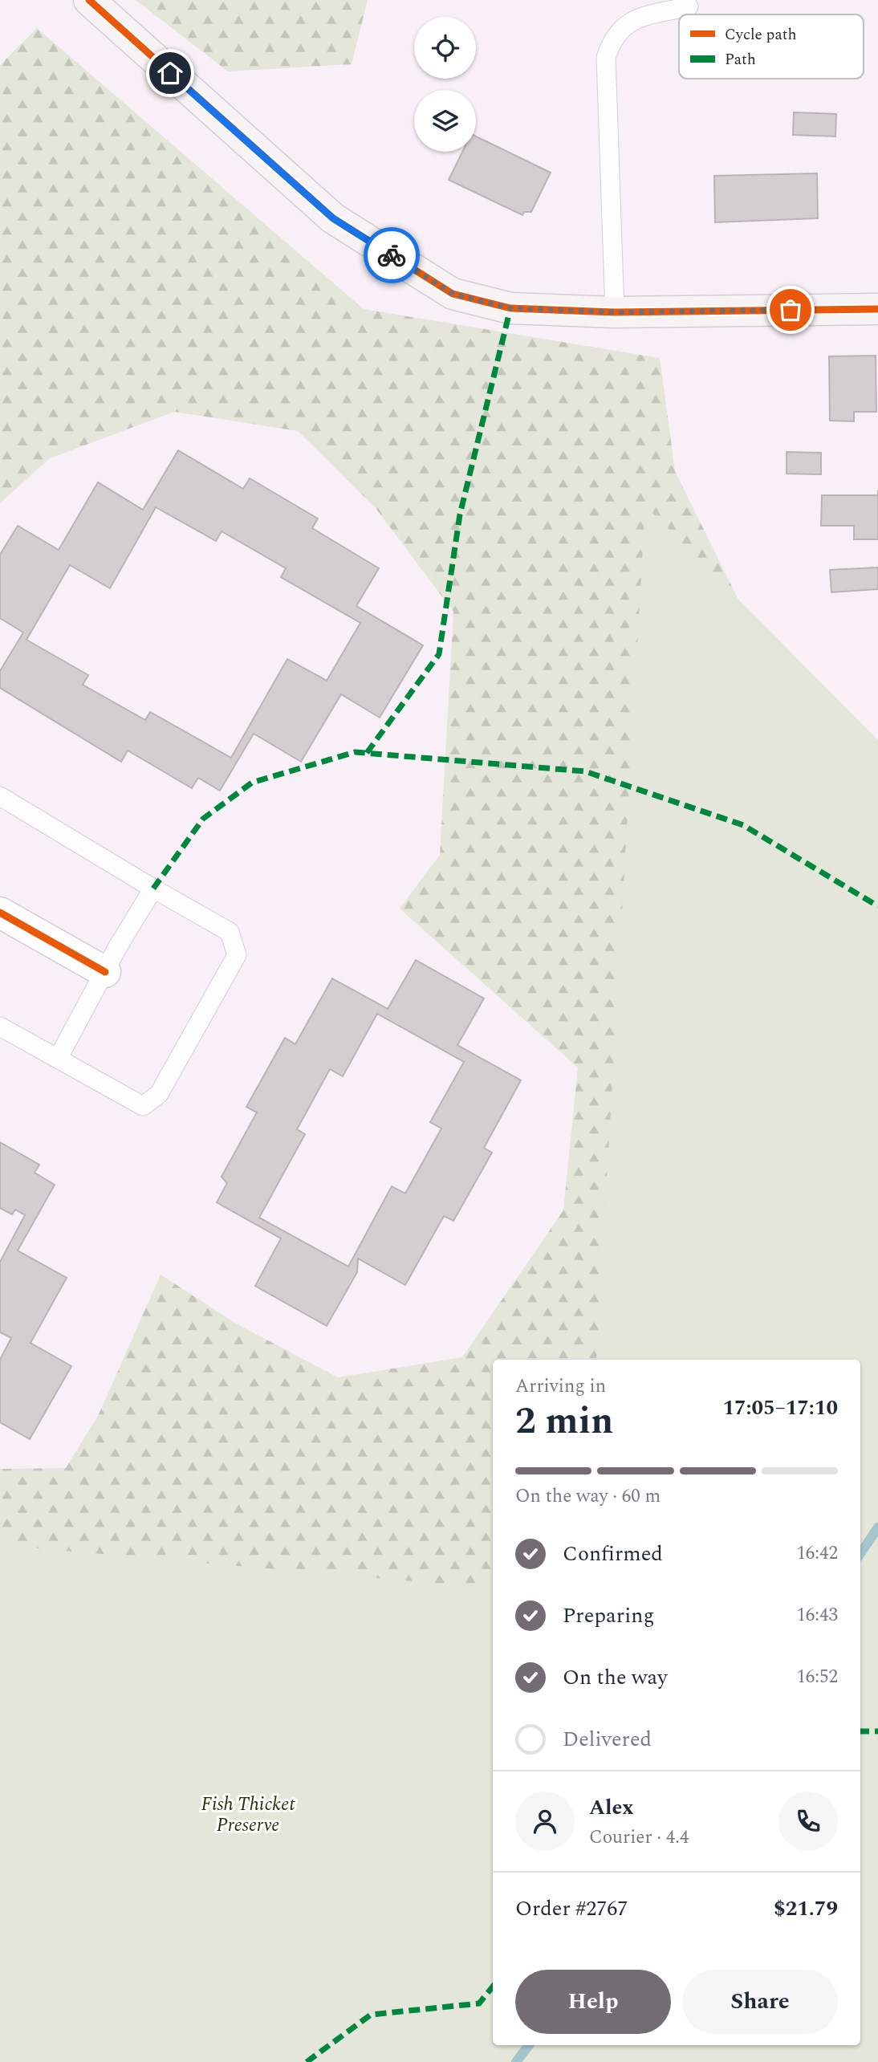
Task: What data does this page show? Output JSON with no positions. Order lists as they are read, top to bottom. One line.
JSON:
{"parks":["Fish Thicket Preserve"],"legend":["Cycle path","Path"],"page":{"heading":["2 min","Arriving in","17:05–17:10"],"panel":["Alex","Courier · 4.4","Order #2767","$21.79"],"bar":"On the way · 60 m","list":[["Confirmed","16:42"],["Preparing","16:43"],["On the way","16:52"],"Delivered"],"buttons":["Help","Share"]}}
